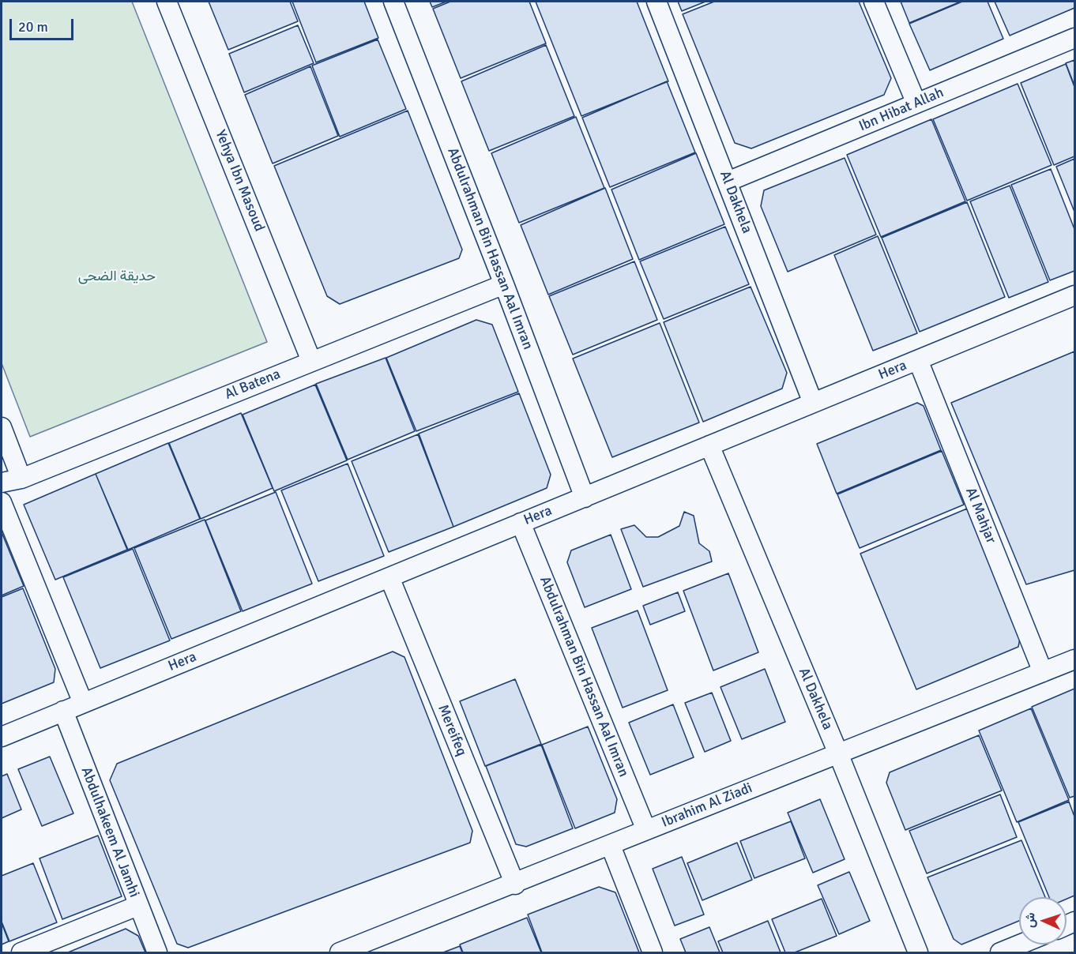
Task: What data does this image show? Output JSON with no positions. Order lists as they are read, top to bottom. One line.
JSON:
{"streets":{"street":["Ibn Hibat Allah","Yehya Ibn Masoud","Al Dakhela","Abdulrahman Bin Hassan Aal Imran","Hera","Al Batena","Al Mahjar","Mereifeq","Ibrahim Al Ziadi","Abdulhakeem Al Jamhi"]},"crossings":[["Ibn Hibat Allah","Al Dakhela"],["Yehya Ibn Masoud","Al Batena"],["Al Dakhela","Hera"],["Al Dakhela","Ibrahim Al Ziadi"],["Abdulrahman Bin Hassan Aal Imran","Hera"],["Abdulrahman Bin Hassan Aal Imran","Al Batena"],["Abdulrahman Bin Hassan Aal Imran","Ibrahim Al Ziadi"],["Hera","Al Mahjar"],["Hera","Mereifeq"],["Hera","Abdulhakeem Al Jamhi"],["Al Mahjar","Ibrahim Al Ziadi"],["Mereifeq","Ibrahim Al Ziadi"]],"parks":["حديقة الضحى"],"scale_bar":"20 m","north":"left"}
